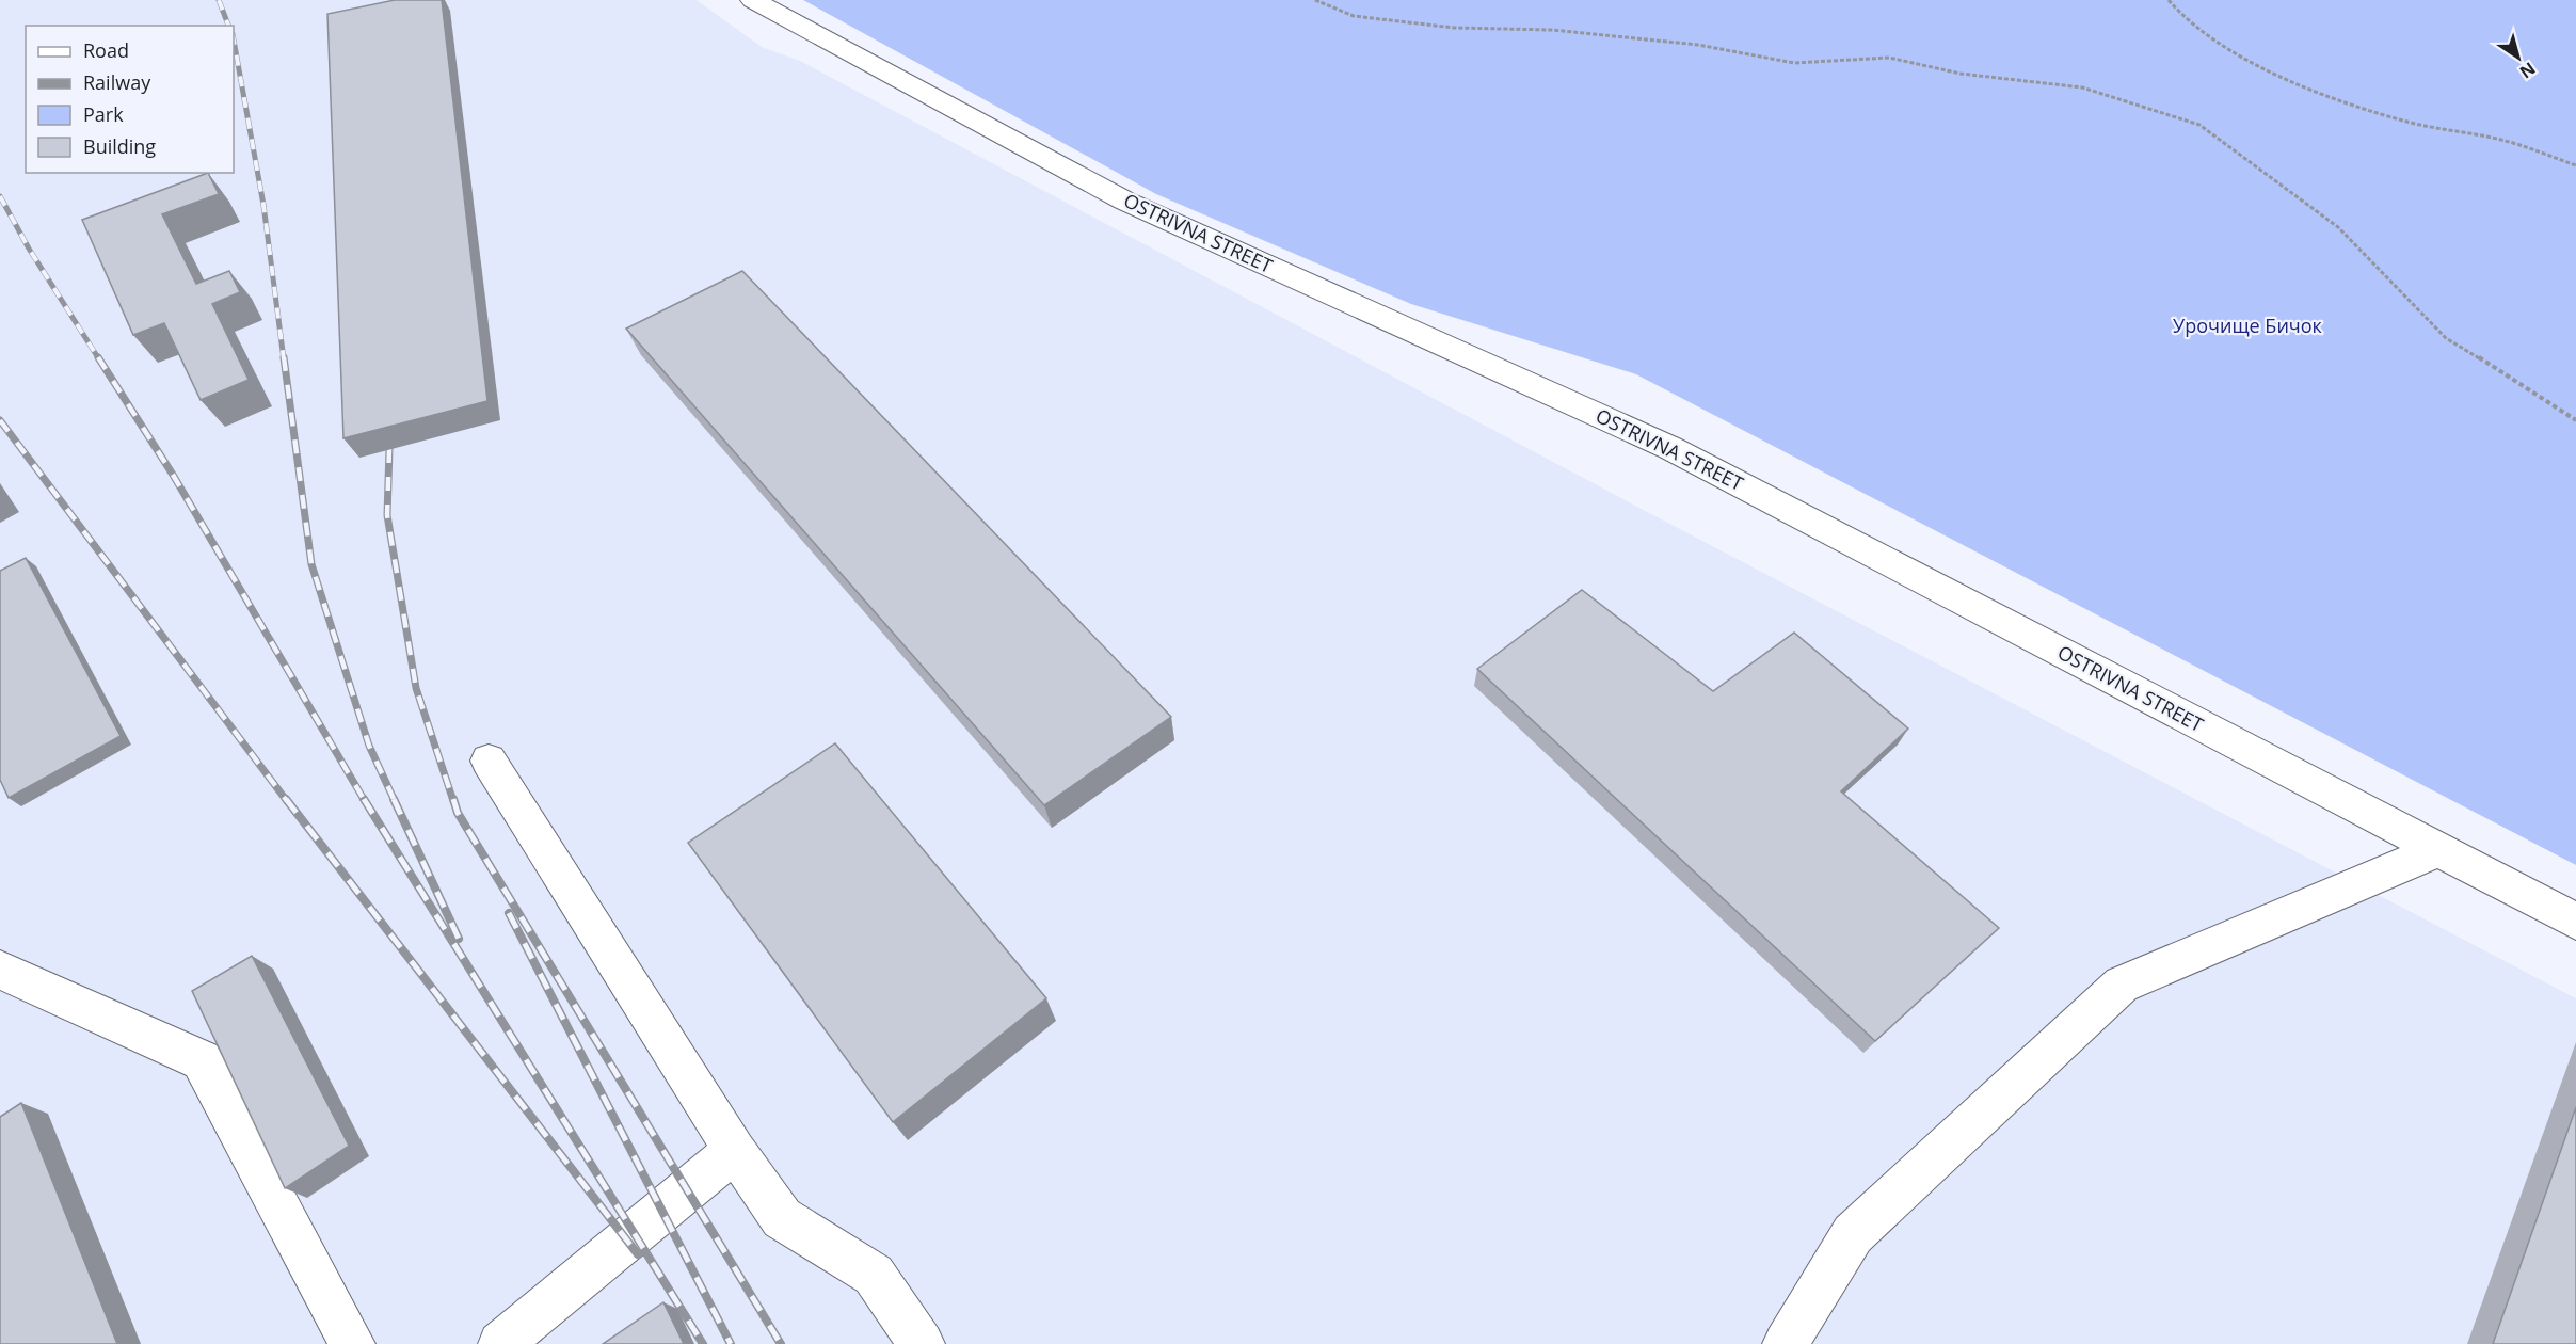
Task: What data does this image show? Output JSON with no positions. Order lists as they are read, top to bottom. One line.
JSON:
{"streets":{"street":["OSTRIVNA STREET"]},"parks":["Урочище Бичок"],"legend":["Road","Railway","Park","Building"],"north":"bottom right"}
